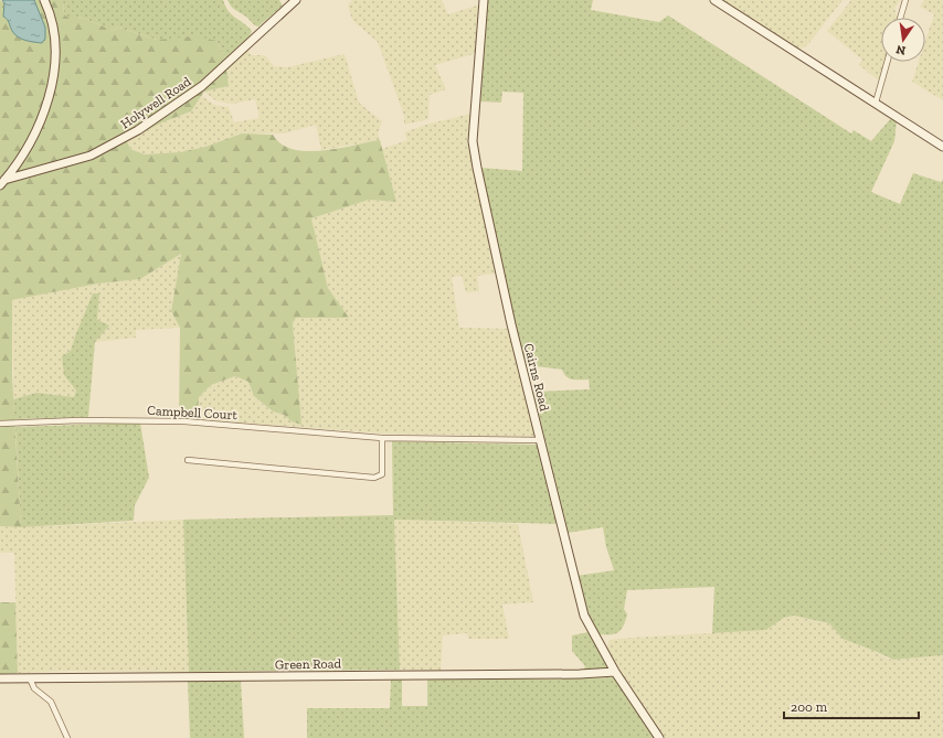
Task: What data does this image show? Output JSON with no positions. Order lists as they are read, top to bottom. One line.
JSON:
{"streets":{"street":["Holywell Road","Cairns Road","Campbell Court","Green Road"]},"crossings":[["Cairns Road","Campbell Court"],["Cairns Road","Green Road"]],"scale_bar":"200 m","north":"bottom"}
